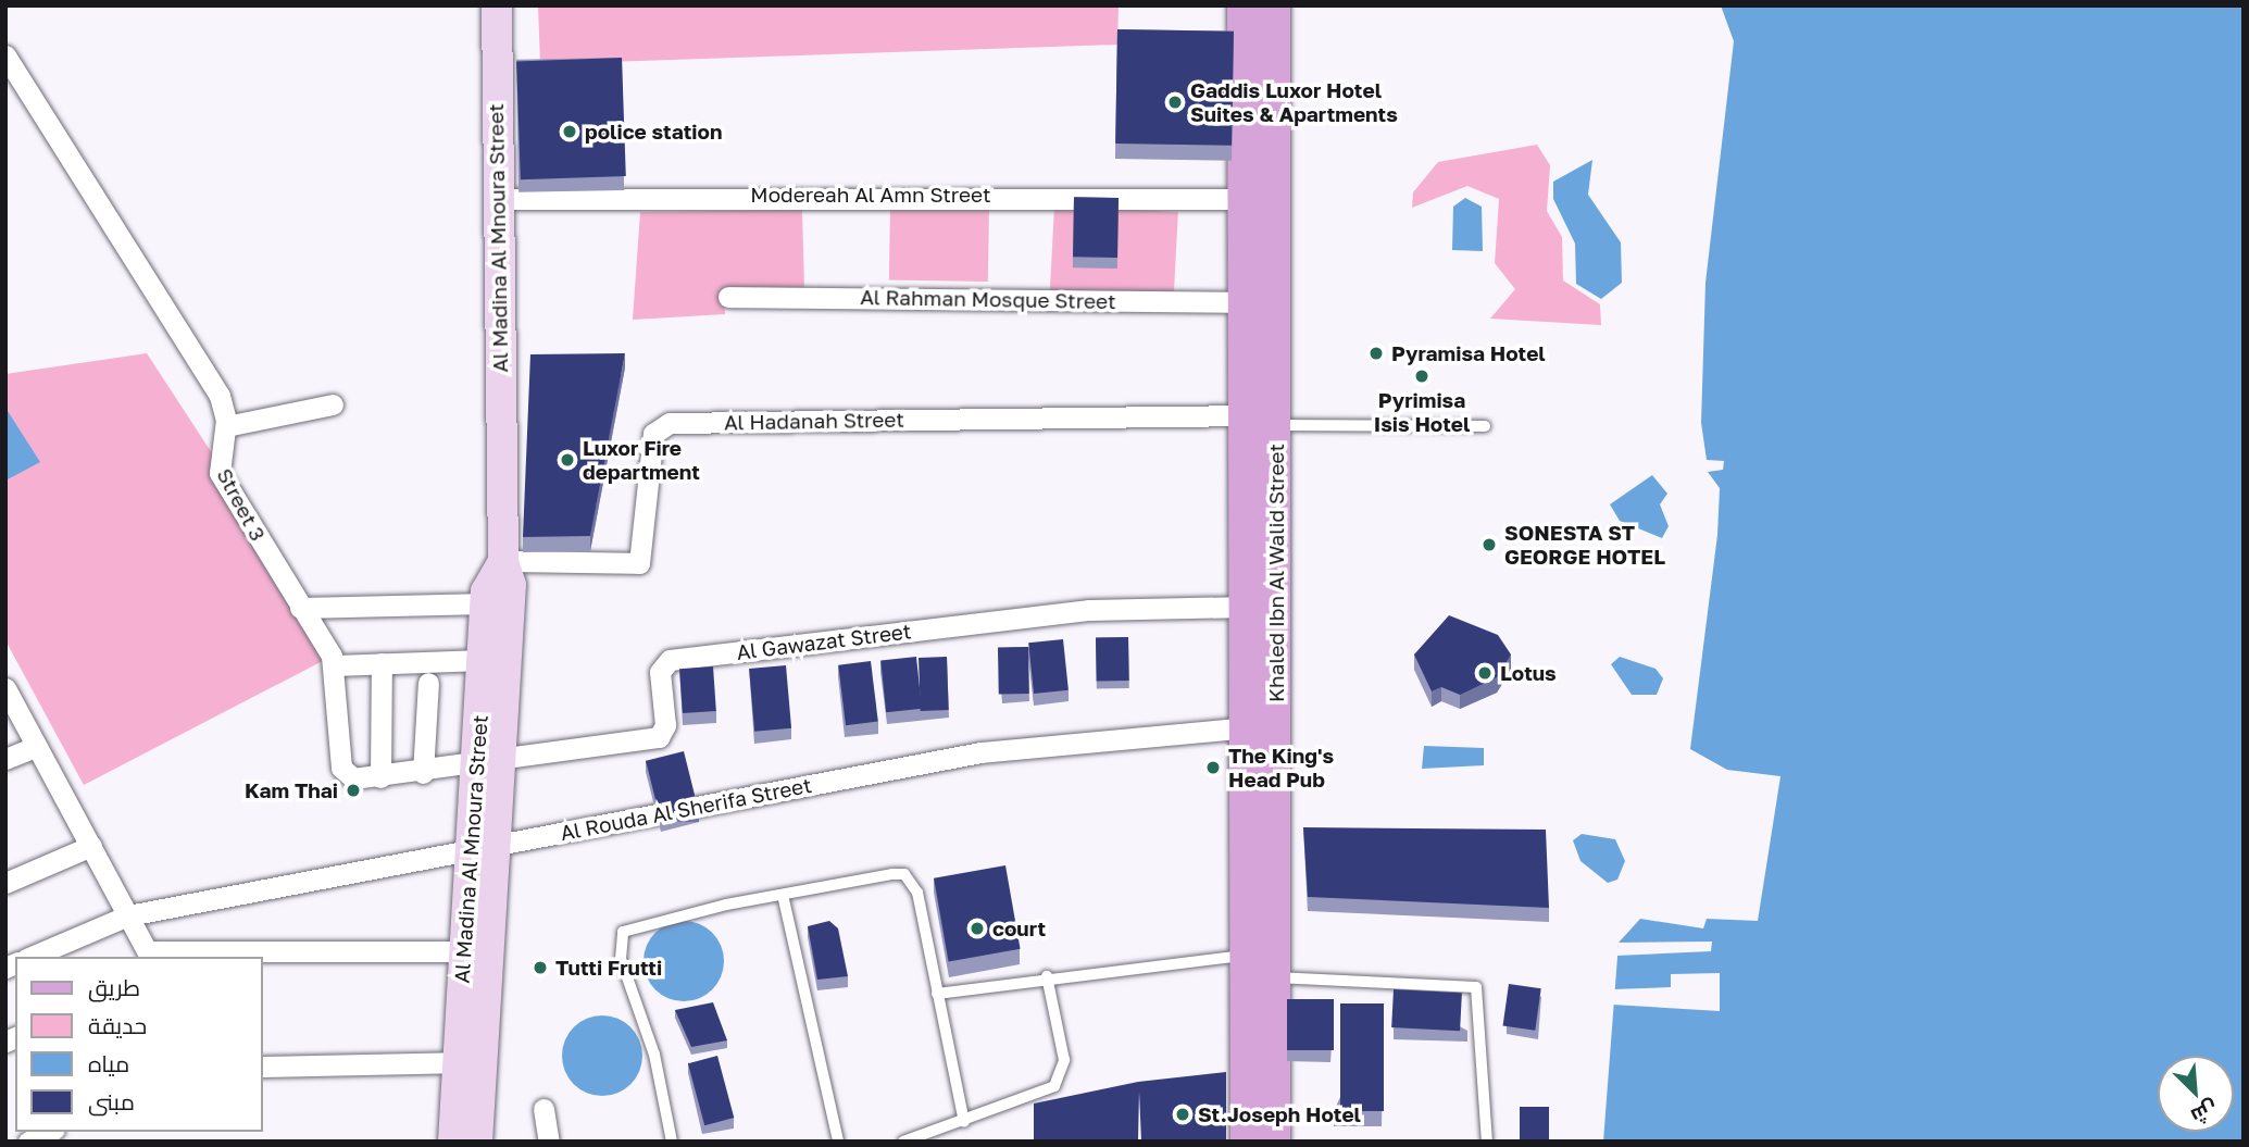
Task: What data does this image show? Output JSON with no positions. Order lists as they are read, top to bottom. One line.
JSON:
{"streets":{"main road":["Al Madina Al Mnoura Street","Khaled Ibn Al Walid Street"],"street":["Modereah Al Amn Street","Al Rahman Mosque Street","Al Hadanah Street","Street 3","Al Gawazat Street","Al Rouda Al Sherifa Street"]},"crossings":[["Modereah Al Amn Street","Al Madina Al Mnoura Street"],["Modereah Al Amn Street","Khaled Ibn Al Walid Street"],["Al Madina Al Mnoura Street","Al Hadanah Street"],["Al Madina Al Mnoura Street","Street 3"],["Al Madina Al Mnoura Street","Al Gawazat Street"],["Al Madina Al Mnoura Street","Al Rouda Al Sherifa Street"],["Al Rahman Mosque Street","Khaled Ibn Al Walid Street"],["Al Hadanah Street","Khaled Ibn Al Walid Street"],["Street 3","Al Gawazat Street"],["Khaled Ibn Al Walid Street","Al Gawazat Street"],["Khaled Ibn Al Walid Street","Al Rouda Al Sherifa Street"]],"places":["Gaddis Luxor Hotel Suites & Apartments","police station","Pyramisa Hotel","Pyrimisa Isis Hotel","Luxor Fire department","SONESTA ST GEORGE HOTEL","Lotus","The King's Head Pub","Kam Thai","court","Tutti Frutti","St.Joseph Hotel"],"legend":["طريق","حديقة","مياه","مبنى"],"north":"bottom right"}
